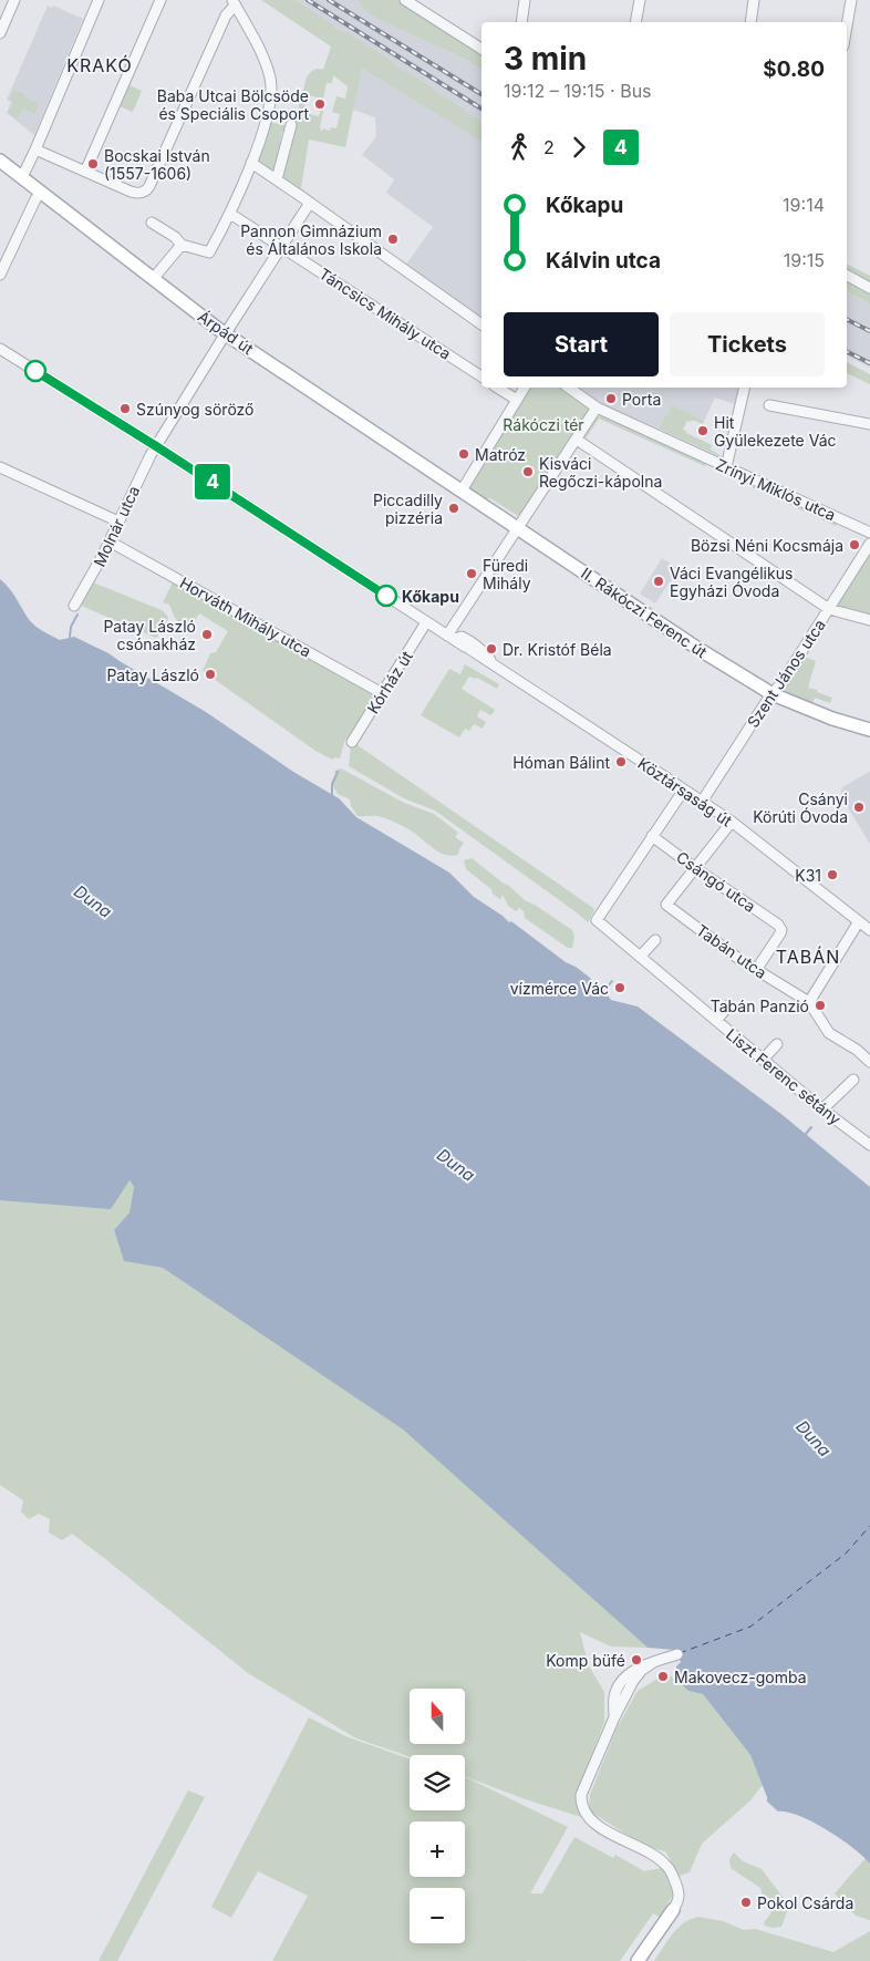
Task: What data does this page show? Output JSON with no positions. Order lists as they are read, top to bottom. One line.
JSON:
{"streets":{"main road":["Árpád út","II. Rákóczi Ferenc út"],"street":["Táncsics Mihály utca","Zrínyi Miklós utca","Molnár utca","Horváth Mihály utca","Szent János utca","Kórház út","Köztársaság út","Csángó utca","Tabán utca","Liszt Ferenc sétány"]},"crossings":[["Táncsics Mihály utca","Molnár utca"],["Árpád út","Molnár utca"],["Molnár utca","Horváth Mihály utca"],["II. Rákóczi Ferenc út","Szent János utca"],["Horváth Mihály utca","Kórház út"],["Szent János utca","Köztársaság út"],["Csángó utca","Tabán utca"],["Csángó utca","Liszt Ferenc sétány"]],"districts":["KRAKÓ","TABÁN"],"water":["Duna"],"parks":["Rákóczi tér"],"places":["Baba Utcai Bölcsöde és Speciális Csoport","Bocskai István (1557-1606)","Pannon Gimnázium és Általános Iskola","Porta","Szúnyog söröző","Hit Gyülekezete Vác","Matróz","Kisváci Regőczi-kápolna","Piccadilly pizzéria","Bözsi Néni Kocsmája","Füredi Mihály","Váci Evangélikus Egyházi Óvoda","Kőkapu","Patay László csónakház","Dr. Kristóf Béla","Patay László","Hóman Bálint","Csányi Körúti Óvoda","K31","vízmérce Vác","Tabán Panzió","Komp büfé","Makovecz-gomba","Pokol Csárda"],"lines":["bus line 4"],"north":"top","page":{"on_map":"4","heading":["3 min","19:12 – 19:15 · Bus","$0.80"],"legs":["2","4"],"list":[{"name":"Kőkapu","value":"19:14"},{"name":"Kálvin utca","value":"19:15"}],"buttons":["Start","Tickets"],"map_buttons":["+","−"]}}
